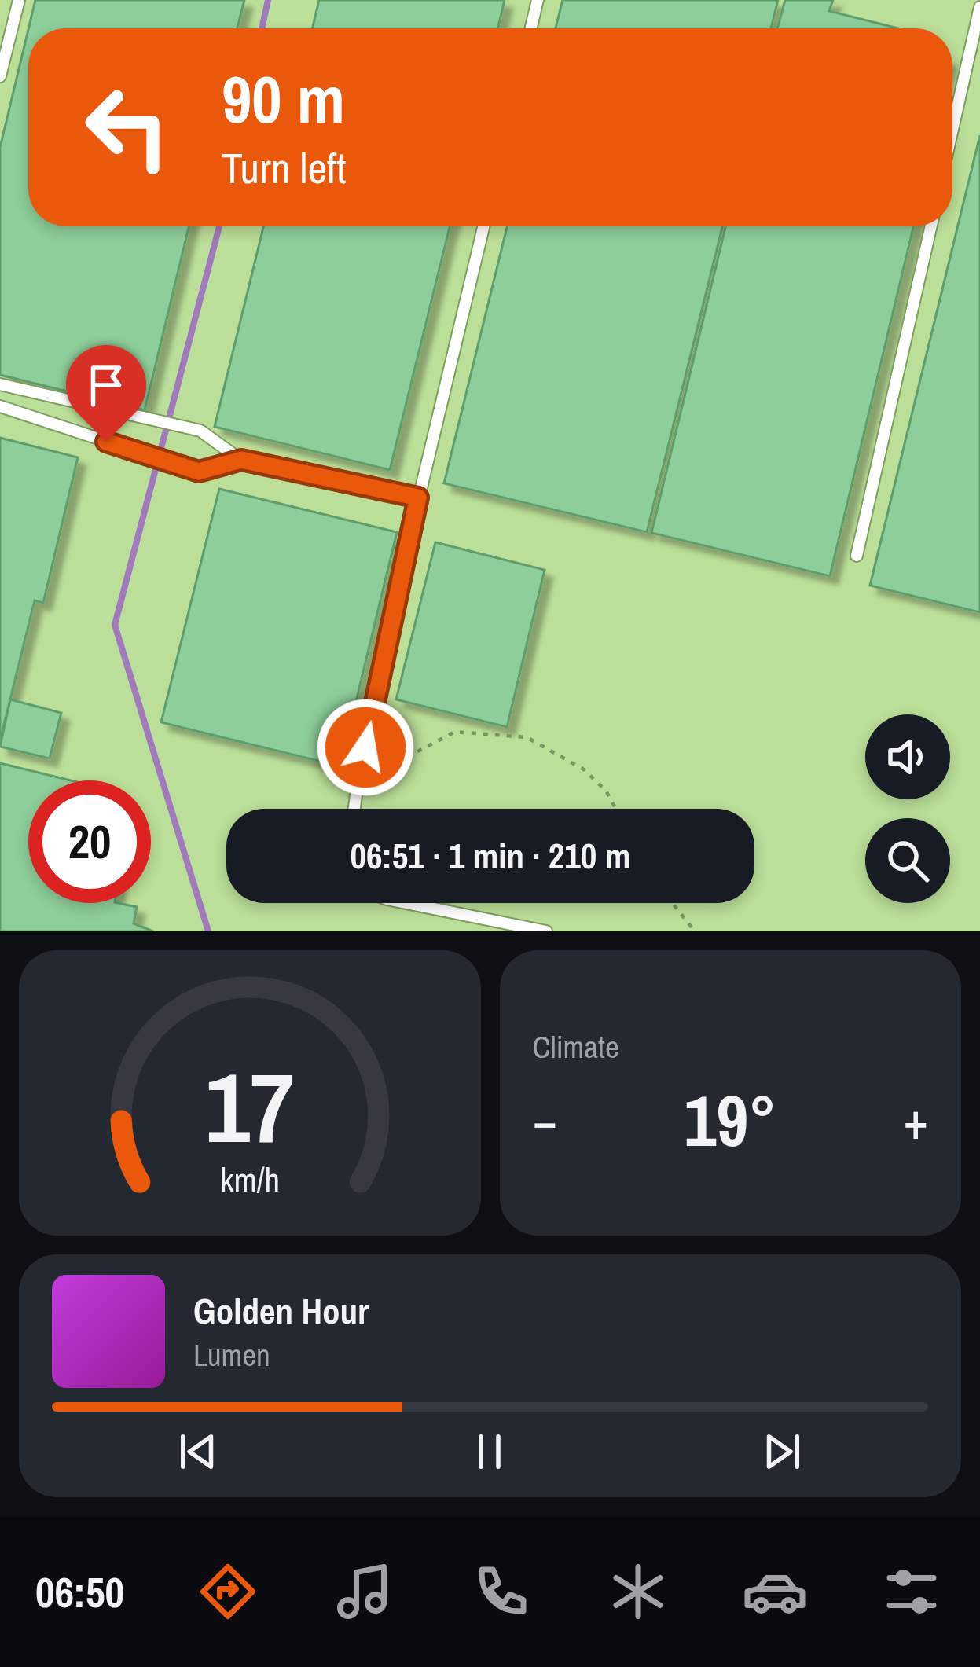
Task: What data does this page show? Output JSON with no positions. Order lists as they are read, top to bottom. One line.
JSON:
{"page":{"turn":["90 m","Turn left"],"limit":"20","trip":"06:51 · 1 min · 210 m","tile":"Climate","heat":["−","19°","+"],"song":["Golden Hour","Lumen"],"tabs":"06:50","gauge":["17","km/h"]}}
